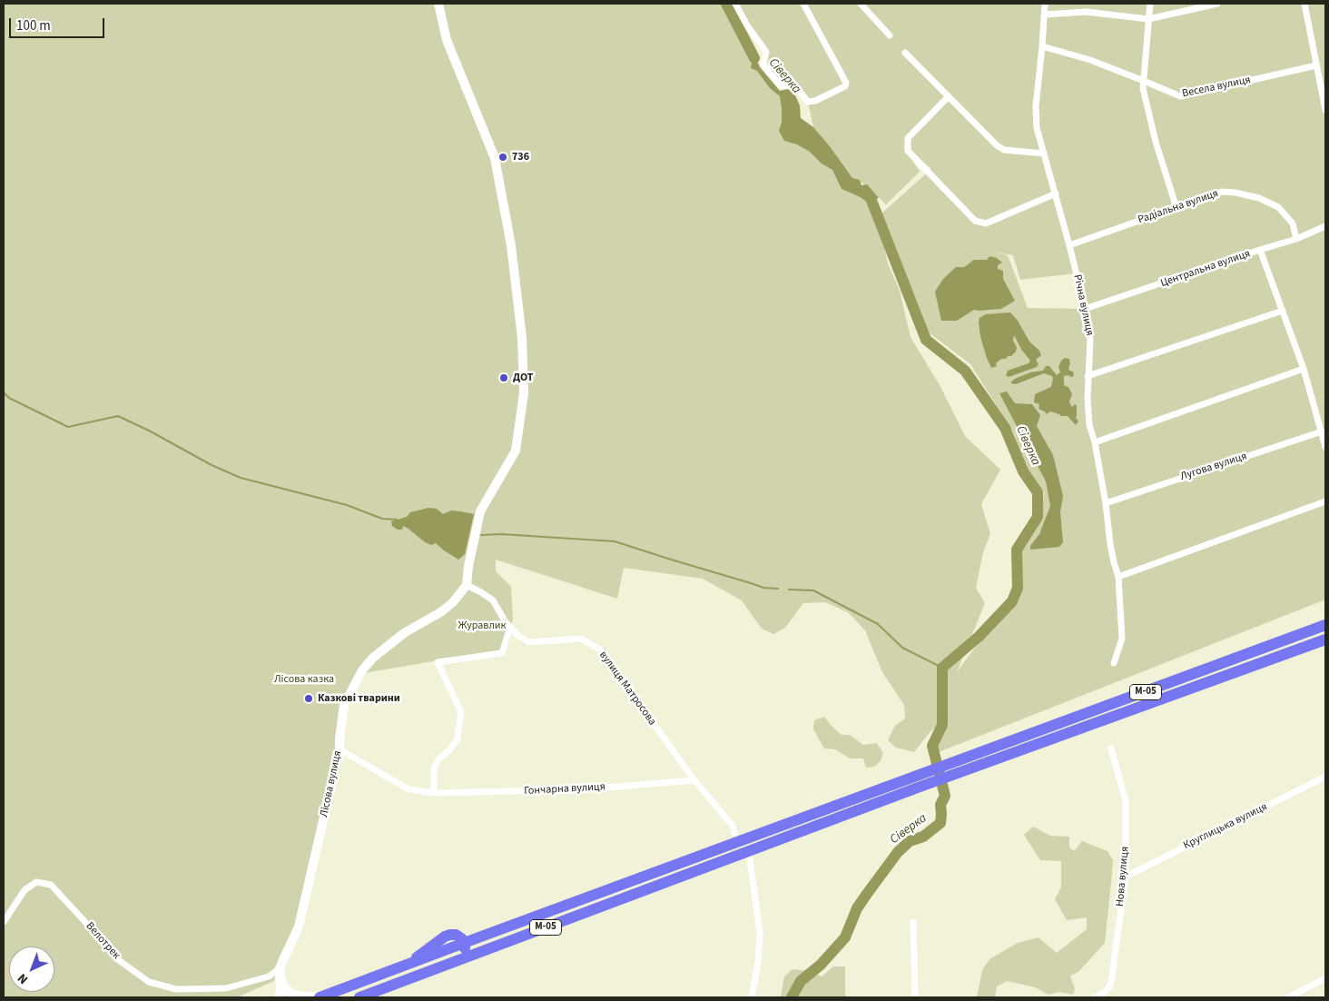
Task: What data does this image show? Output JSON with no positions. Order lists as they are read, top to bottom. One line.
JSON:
{"streets":{"highway":["М-05"],"street":["Весела вулиця","Радіальна вулиця","Центральна вулиця","Річна вулиця","Лугова вулиця","вулиця Матросова","Лісова вулиця","Гончарна вулиця","Круглицька вулиця","Нова вулиця","Велотрек"]},"crossings":[["Весела вулиця","Річна вулиця"],["Радіальна вулиця","Центральна вулиця"],["Радіальна вулиця","Річна вулиця"],["Центральна вулиця","Річна вулиця"],["Річна вулиця","Лугова вулиця"],["вулиця Матросова","Лісова вулиця"],["вулиця Матросова","Гончарна вулиця"],["Лісова вулиця","Гончарна вулиця"],["Лісова вулиця","Велотрек"],["Круглицька вулиця","Нова вулиця"]],"water":["Сіверка"],"parks":["Журавлик","Лісова казка"],"places":["736","ДОТ","Казкові тварини"],"scale_bar":"100 m","north":"bottom left"}
